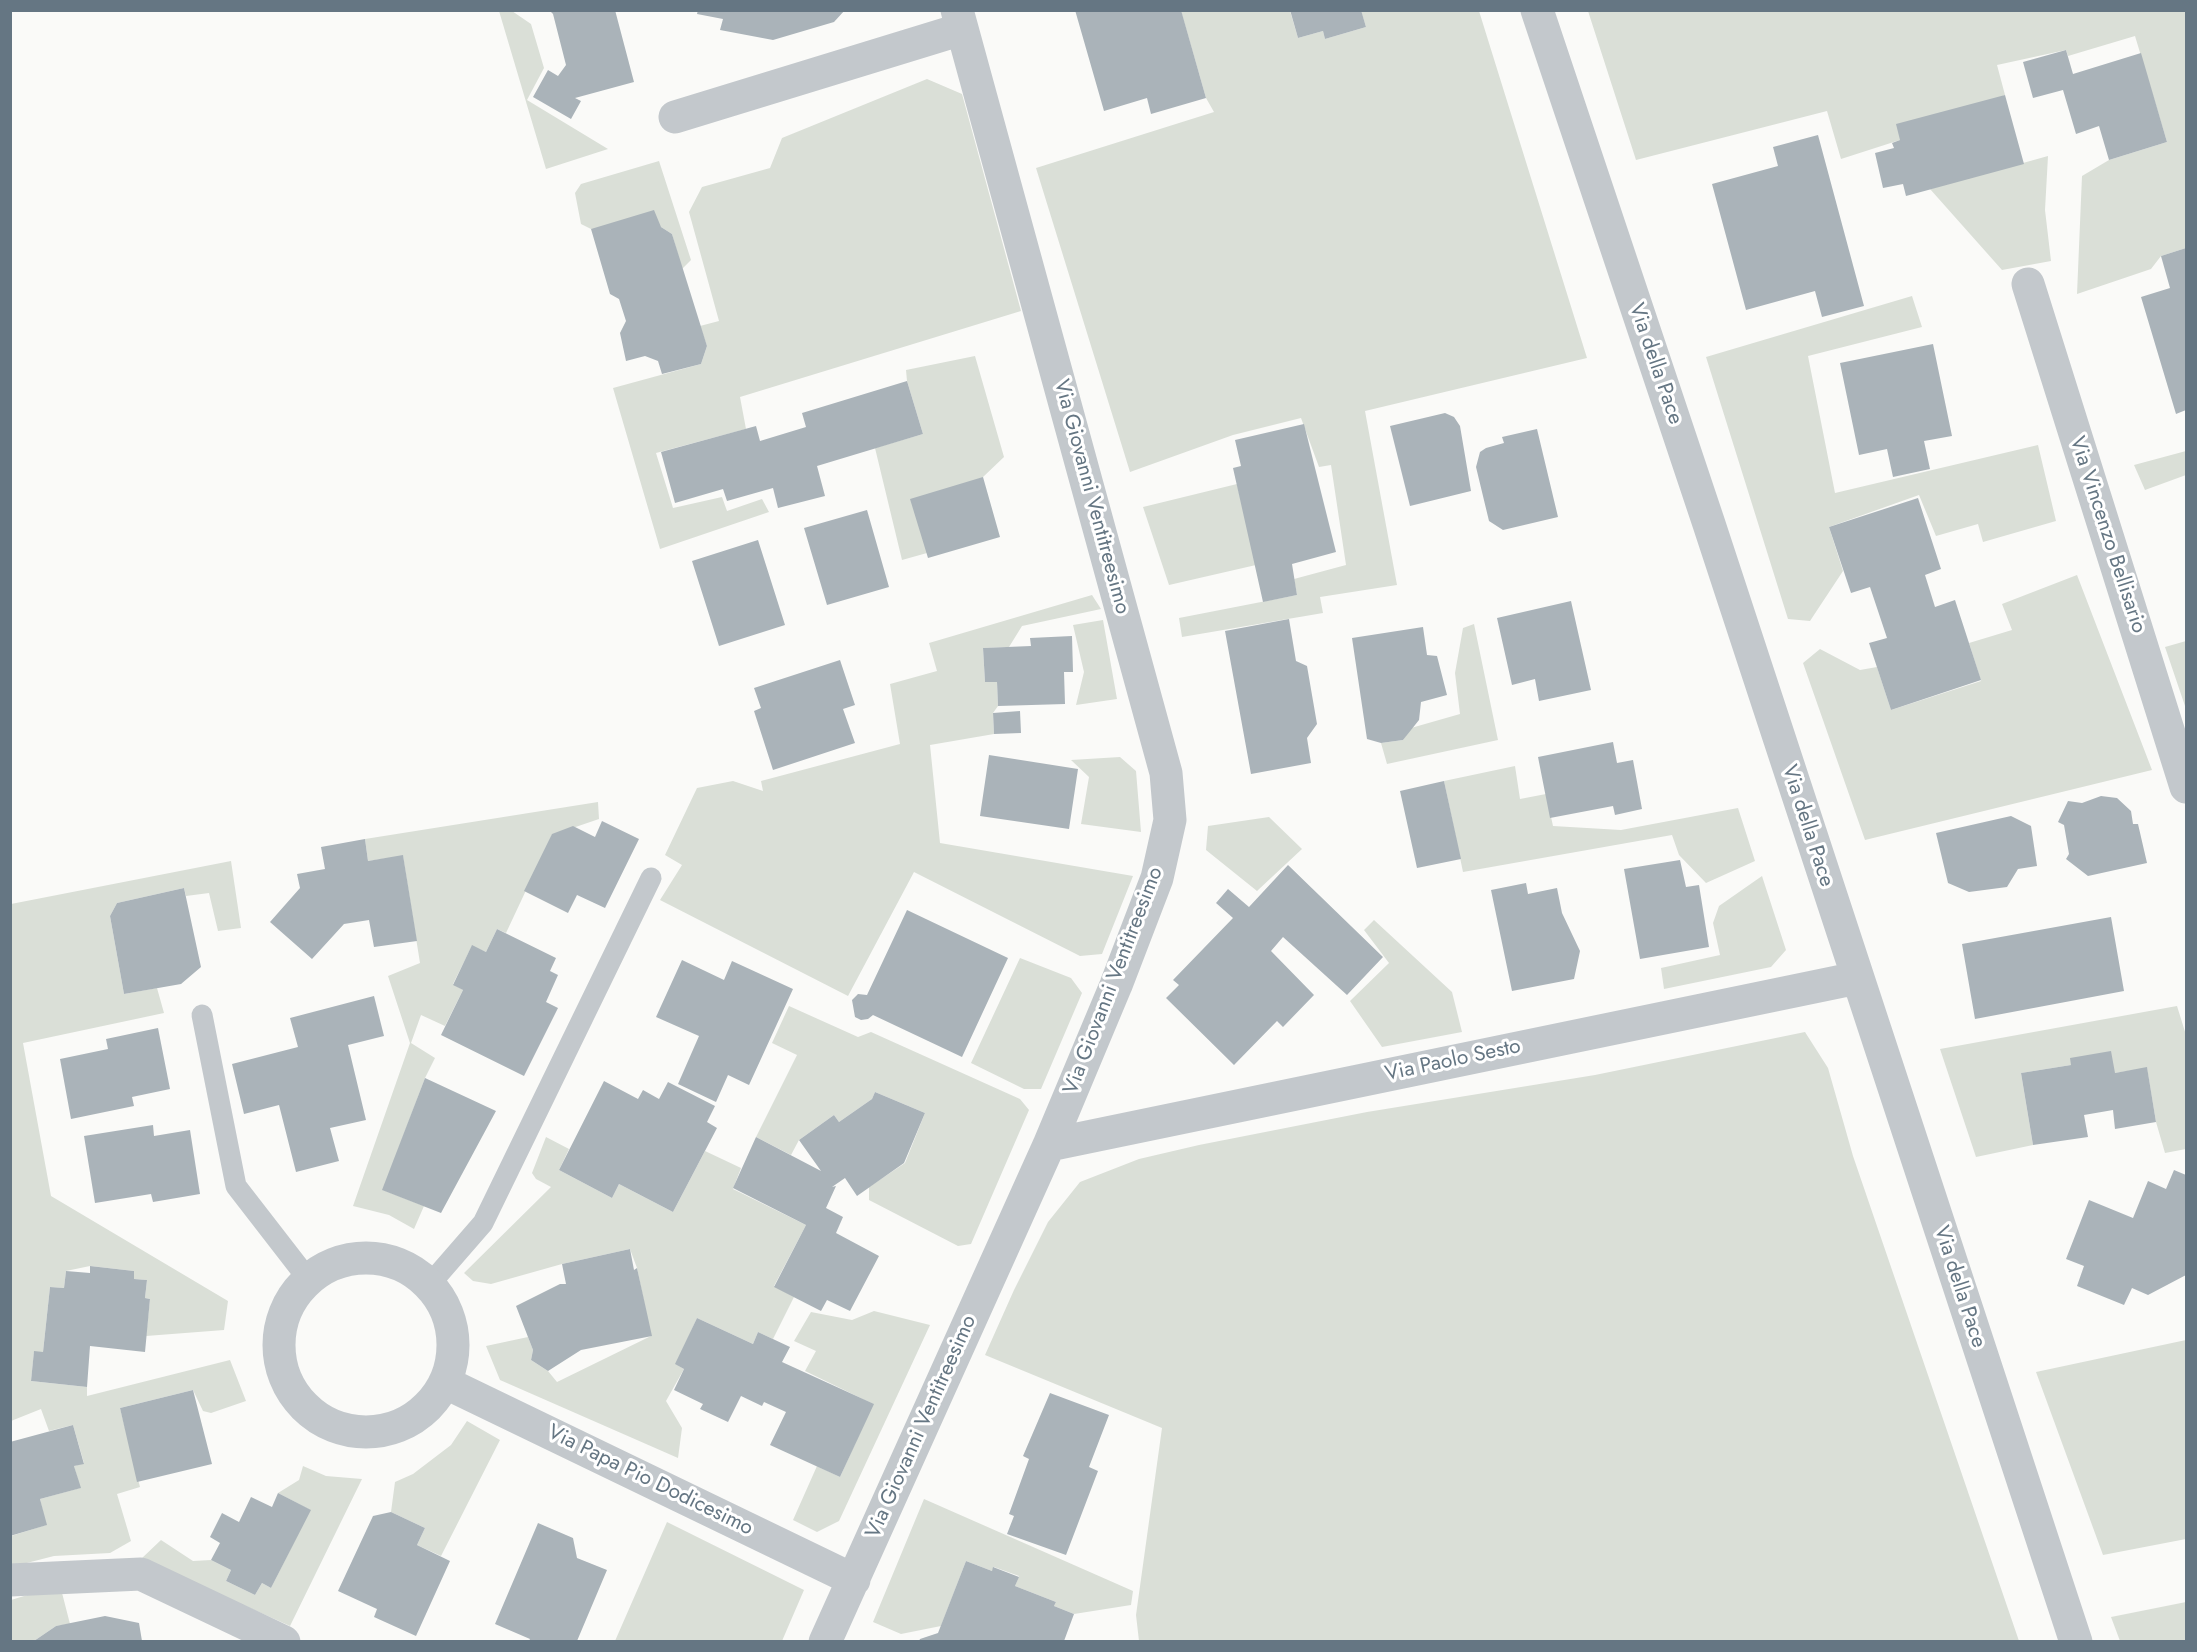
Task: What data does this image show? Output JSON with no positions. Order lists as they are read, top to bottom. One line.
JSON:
{"streets":{"street":["Via della Pace","Via Giovanni Ventitreesimo","Via Vincenzo Bellisario","Via Paolo Sesto","Via Papa Pio Dodicesimo"]},"crossings":[["Via della Pace","Via Paolo Sesto"],["Via Giovanni Ventitreesimo","Via Paolo Sesto"],["Via Giovanni Ventitreesimo","Via Papa Pio Dodicesimo"]]}
